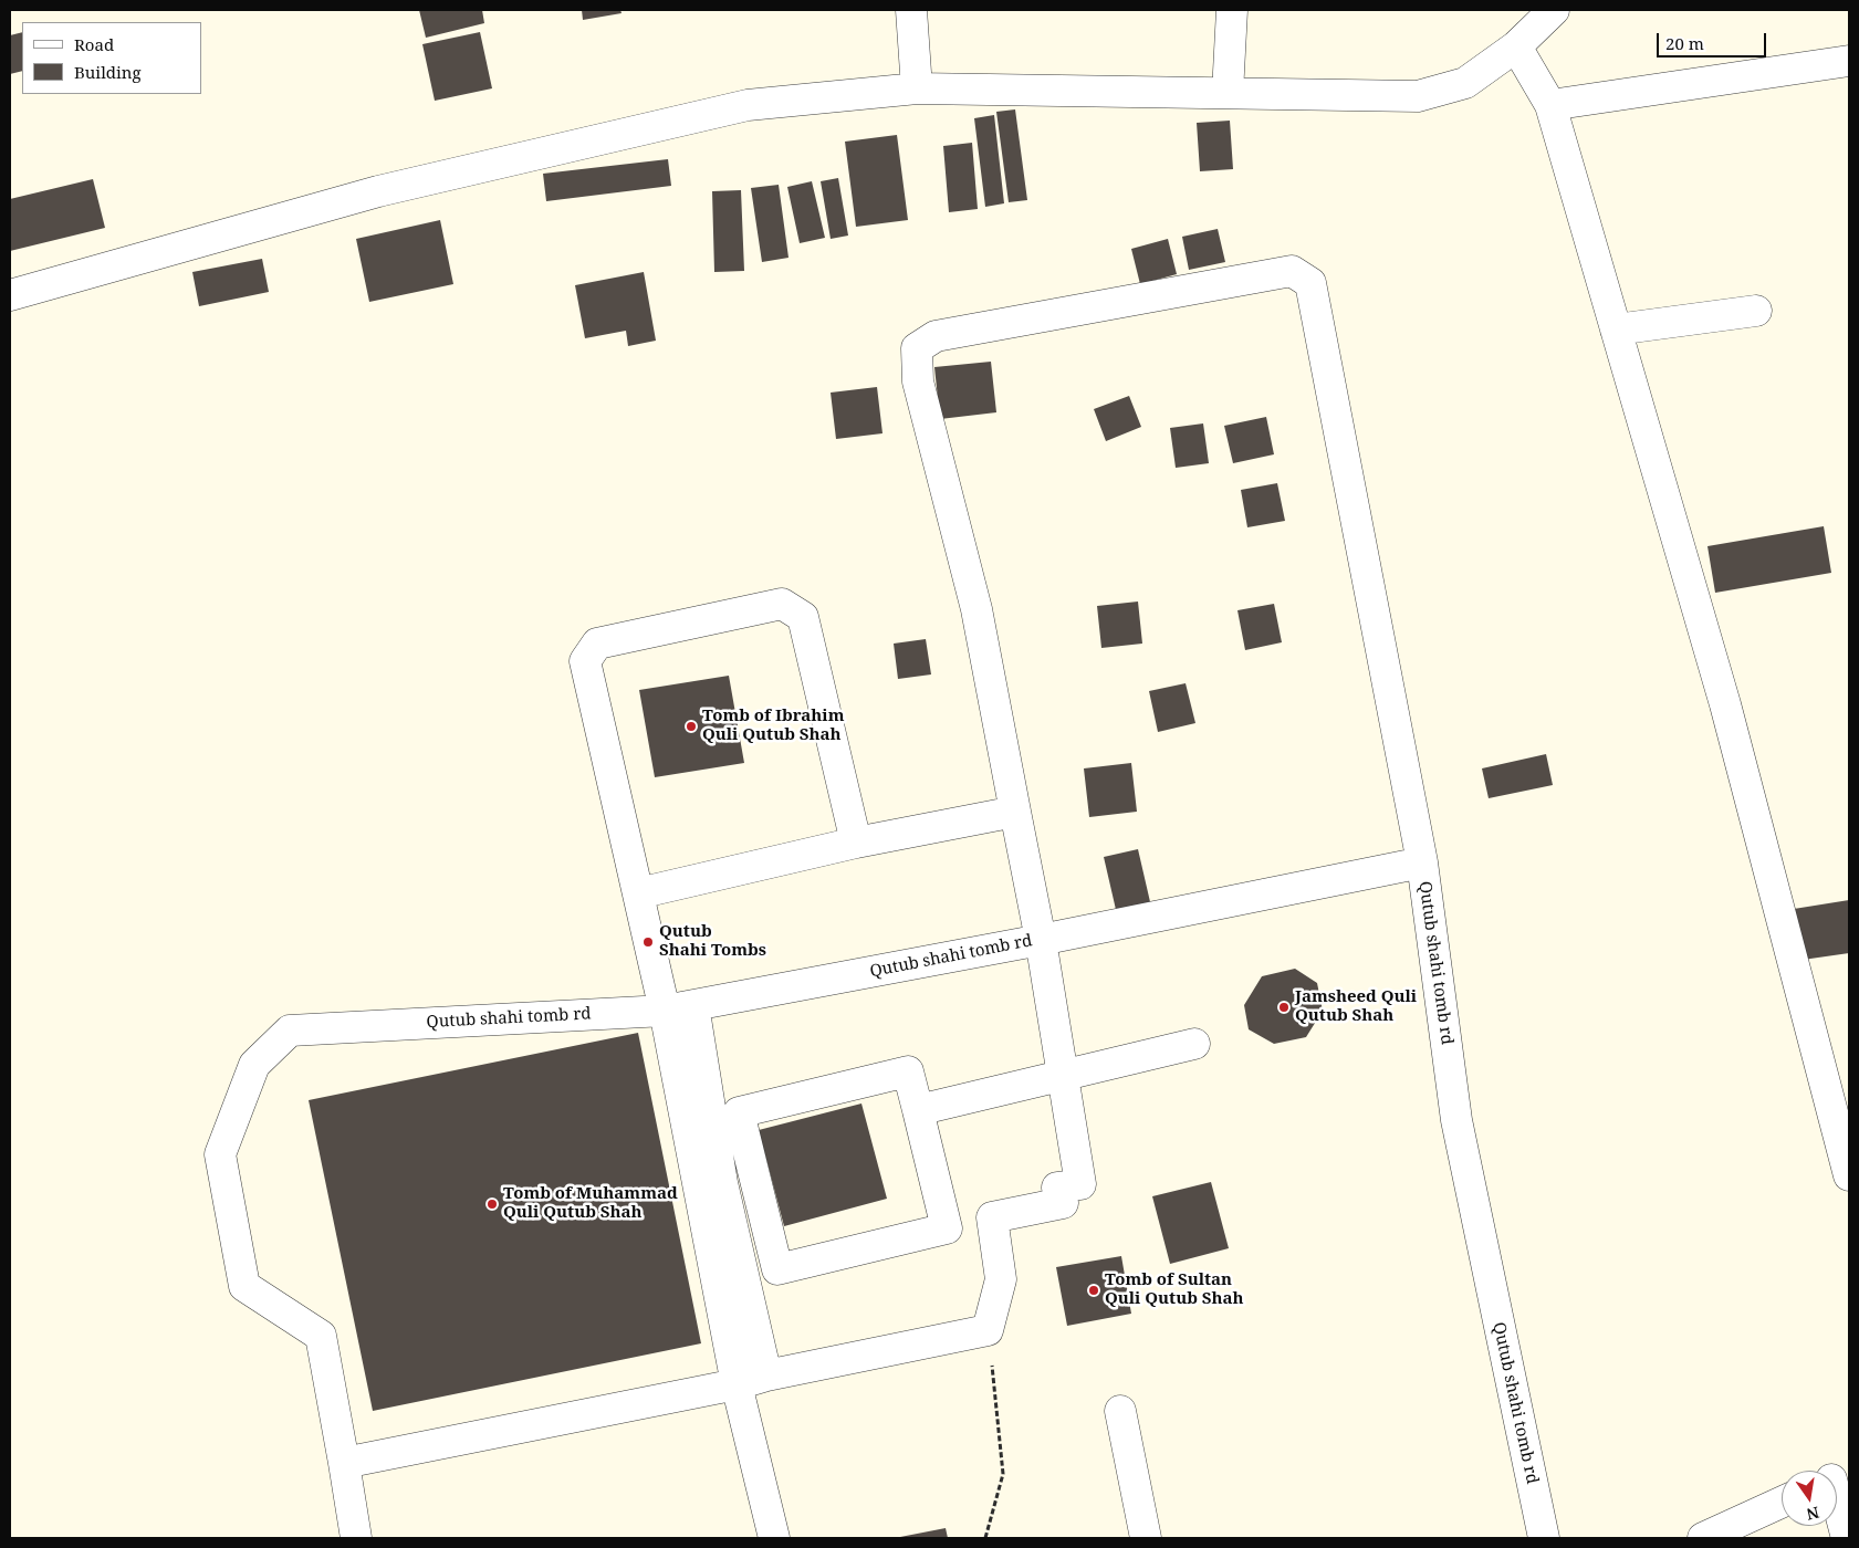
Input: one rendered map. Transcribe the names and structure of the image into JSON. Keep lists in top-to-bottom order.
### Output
{
  "streets": {
    "street": ["Qutub shahi tomb rd"]
  },
  "places": [
    "Tomb of Ibrahim Quli Qutub Shah",
    "Qutub Shahi Tombs",
    "Jamsheed Quli Qutub Shah",
    "Tomb of Muhammad Quli Qutub Shah",
    "Tomb of Sultan Quli Qutub Shah"
  ],
  "legend": ["Road", "Building"],
  "scale_bar": "20 m",
  "north": "bottom"
}
